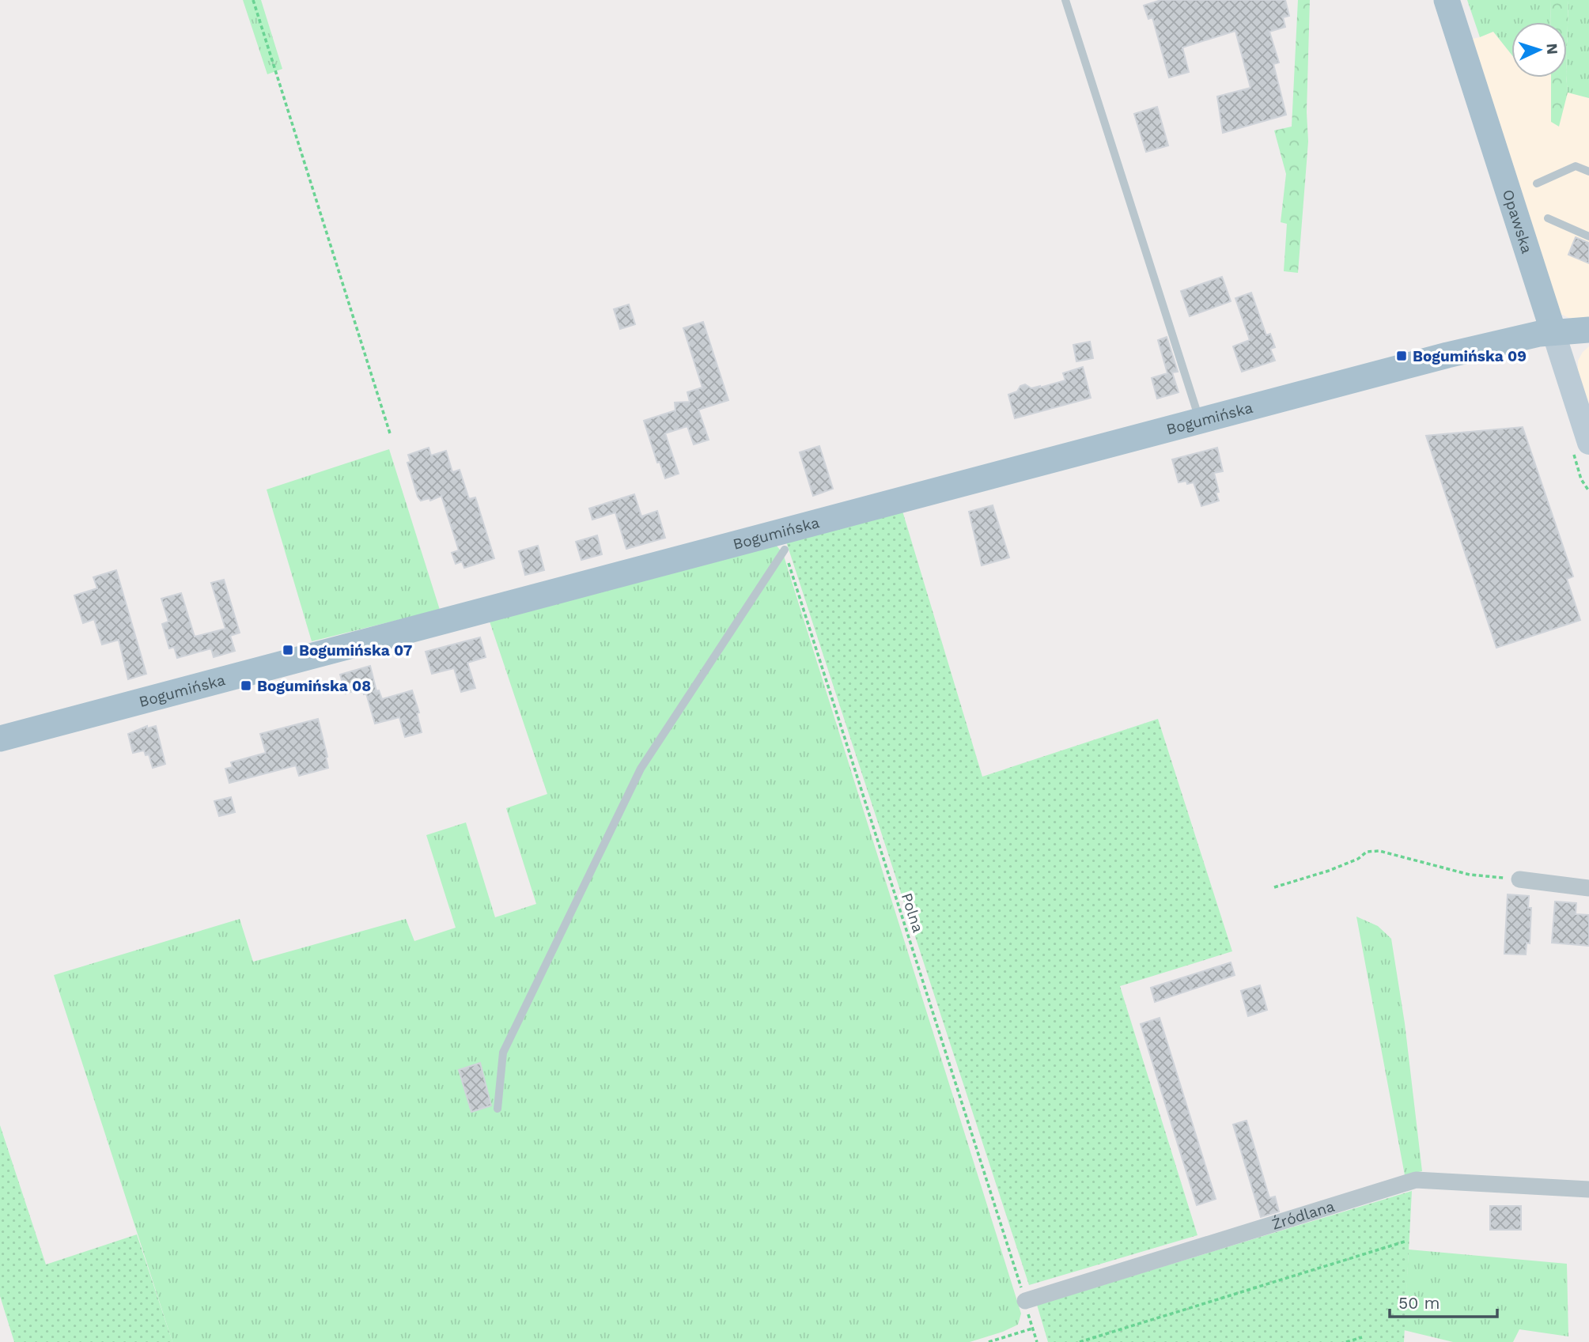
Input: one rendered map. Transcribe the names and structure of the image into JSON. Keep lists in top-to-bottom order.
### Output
{
  "streets": {
    "main road": ["Opawska", "Bogumińska"],
    "street": ["Źródlana"],
    "path": ["Polna"]
  },
  "crossings": [
    ["Opawska", "Bogumińska"],
    ["Polna", "Źródlana"]
  ],
  "places": {
    "transit": ["Bogumińska 09", "Bogumińska 07", "Bogumińska 08"]
  },
  "scale_bar": "50 m",
  "north": "right"
}
